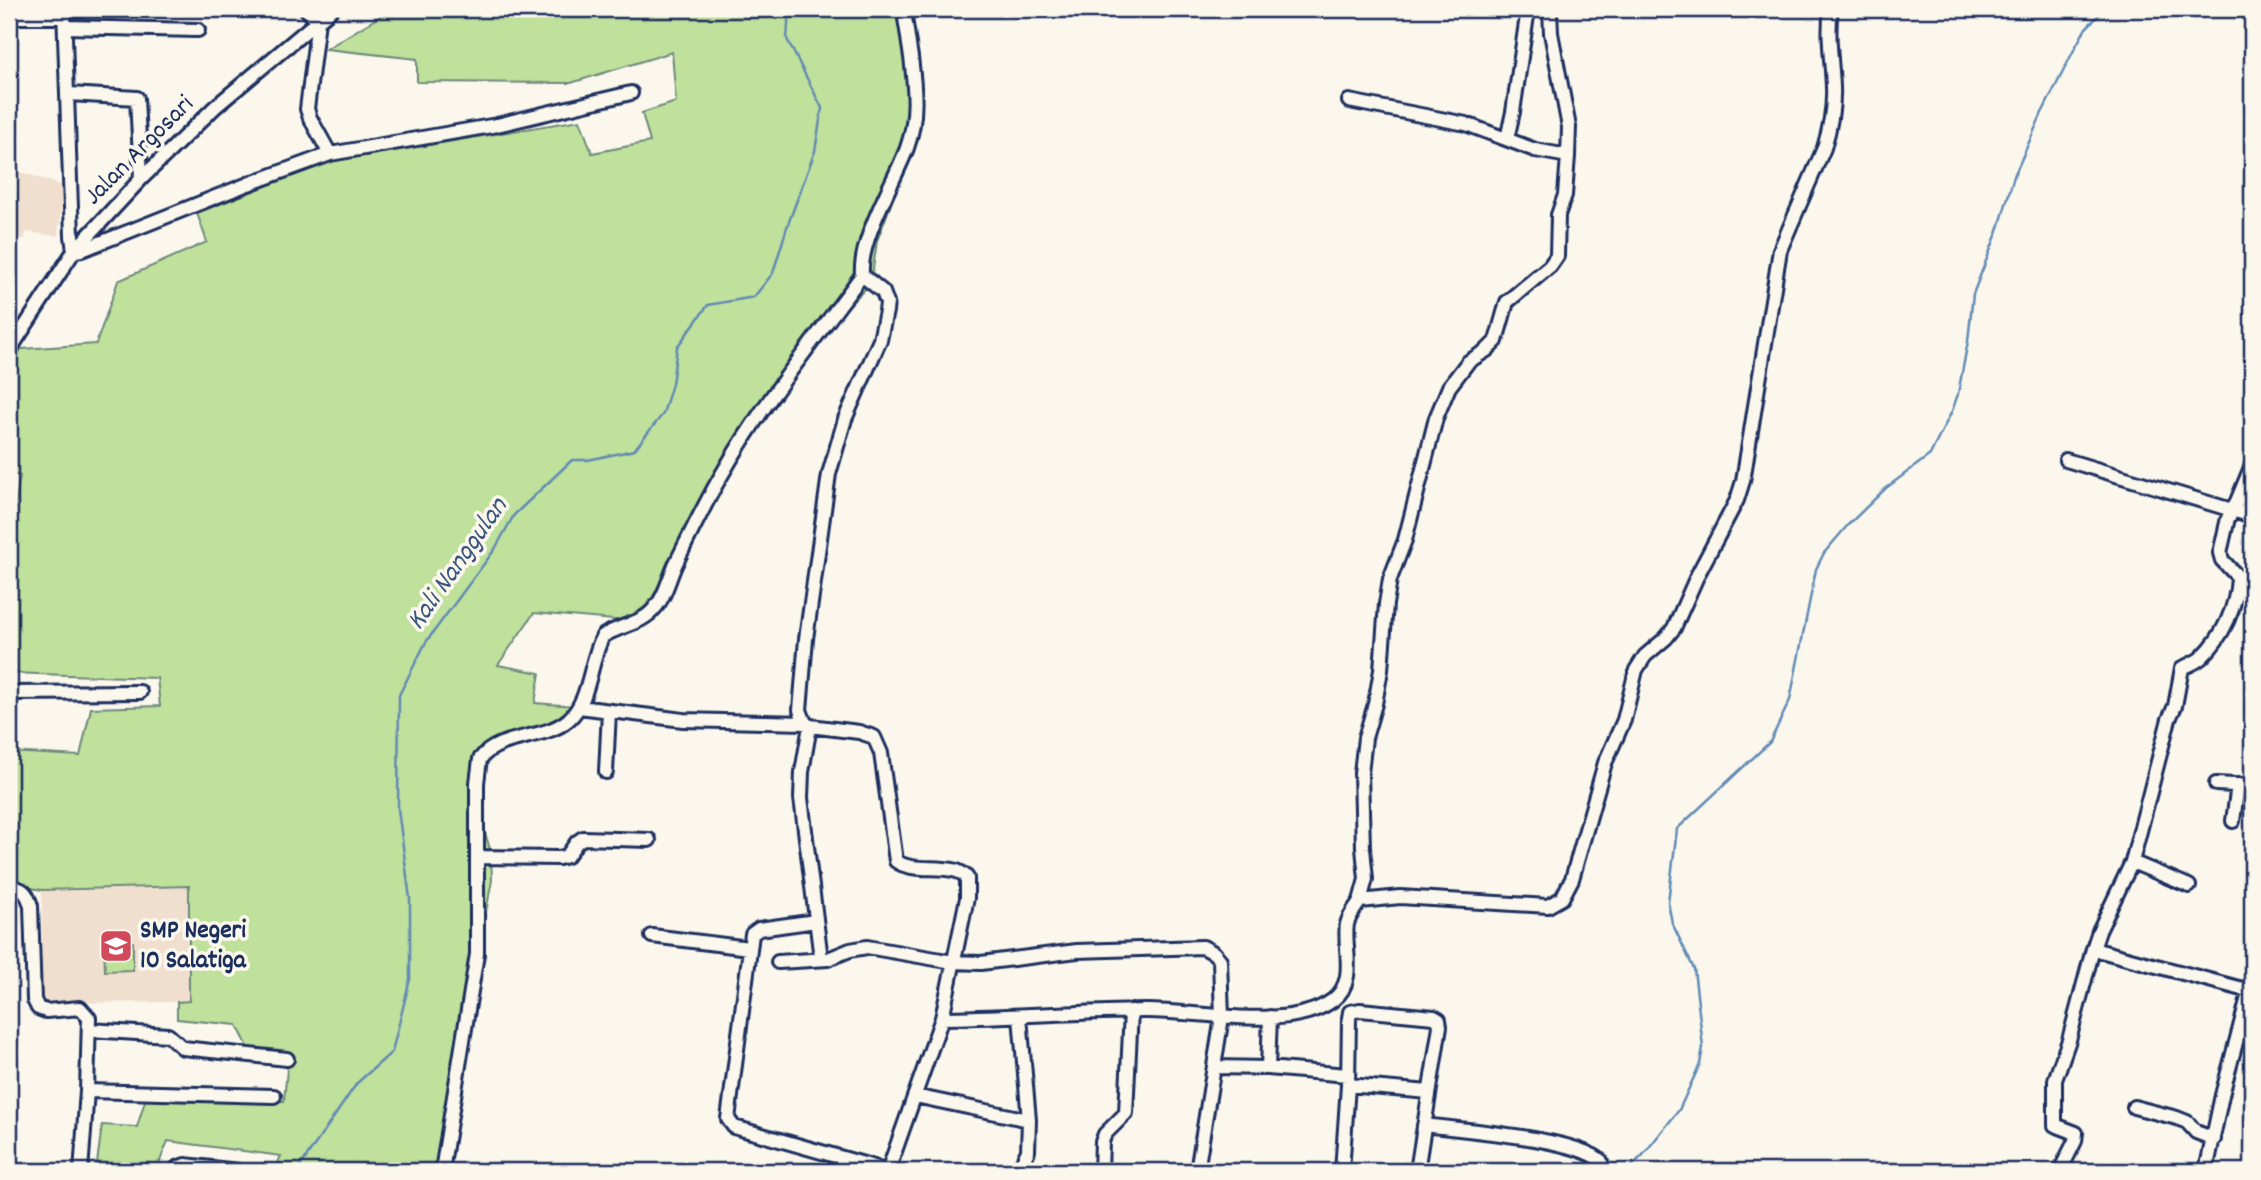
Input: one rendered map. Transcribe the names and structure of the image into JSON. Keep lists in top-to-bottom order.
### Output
{
  "streets": {
    "street": ["Jalan Argosari"]
  },
  "water": ["Kali Nanggulan"],
  "places": {
    "school or university": ["SMP Negeri 10 Salatiga"]
  }
}
